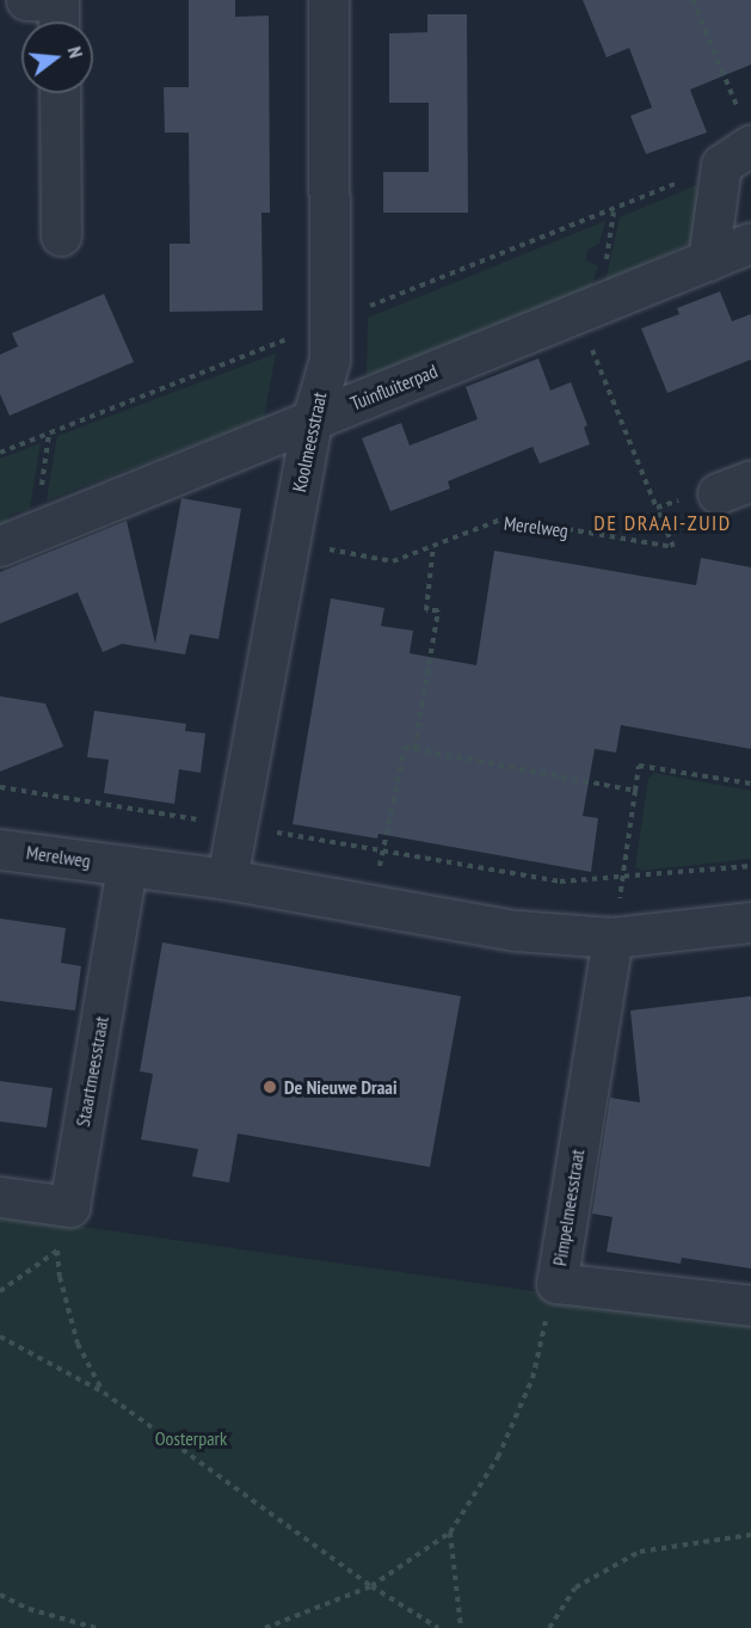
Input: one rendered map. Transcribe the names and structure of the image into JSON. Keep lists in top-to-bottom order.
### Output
{
  "streets": {
    "street": [
      "Tuinfluiterpad",
      "Koolmeesstraat",
      "Merelweg",
      "Staartmeesstraat",
      "Pimpelmeesstraat"
    ]
  },
  "crossings": [
    ["Tuinfluiterpad", "Koolmeesstraat"],
    ["Koolmeesstraat", "Merelweg"],
    ["Merelweg", "Staartmeesstraat"],
    ["Merelweg", "Pimpelmeesstraat"]
  ],
  "districts": ["DE DRAAI-ZUID"],
  "parks": ["Oosterpark"],
  "places": ["De Nieuwe Draai"],
  "north": "right"
}
